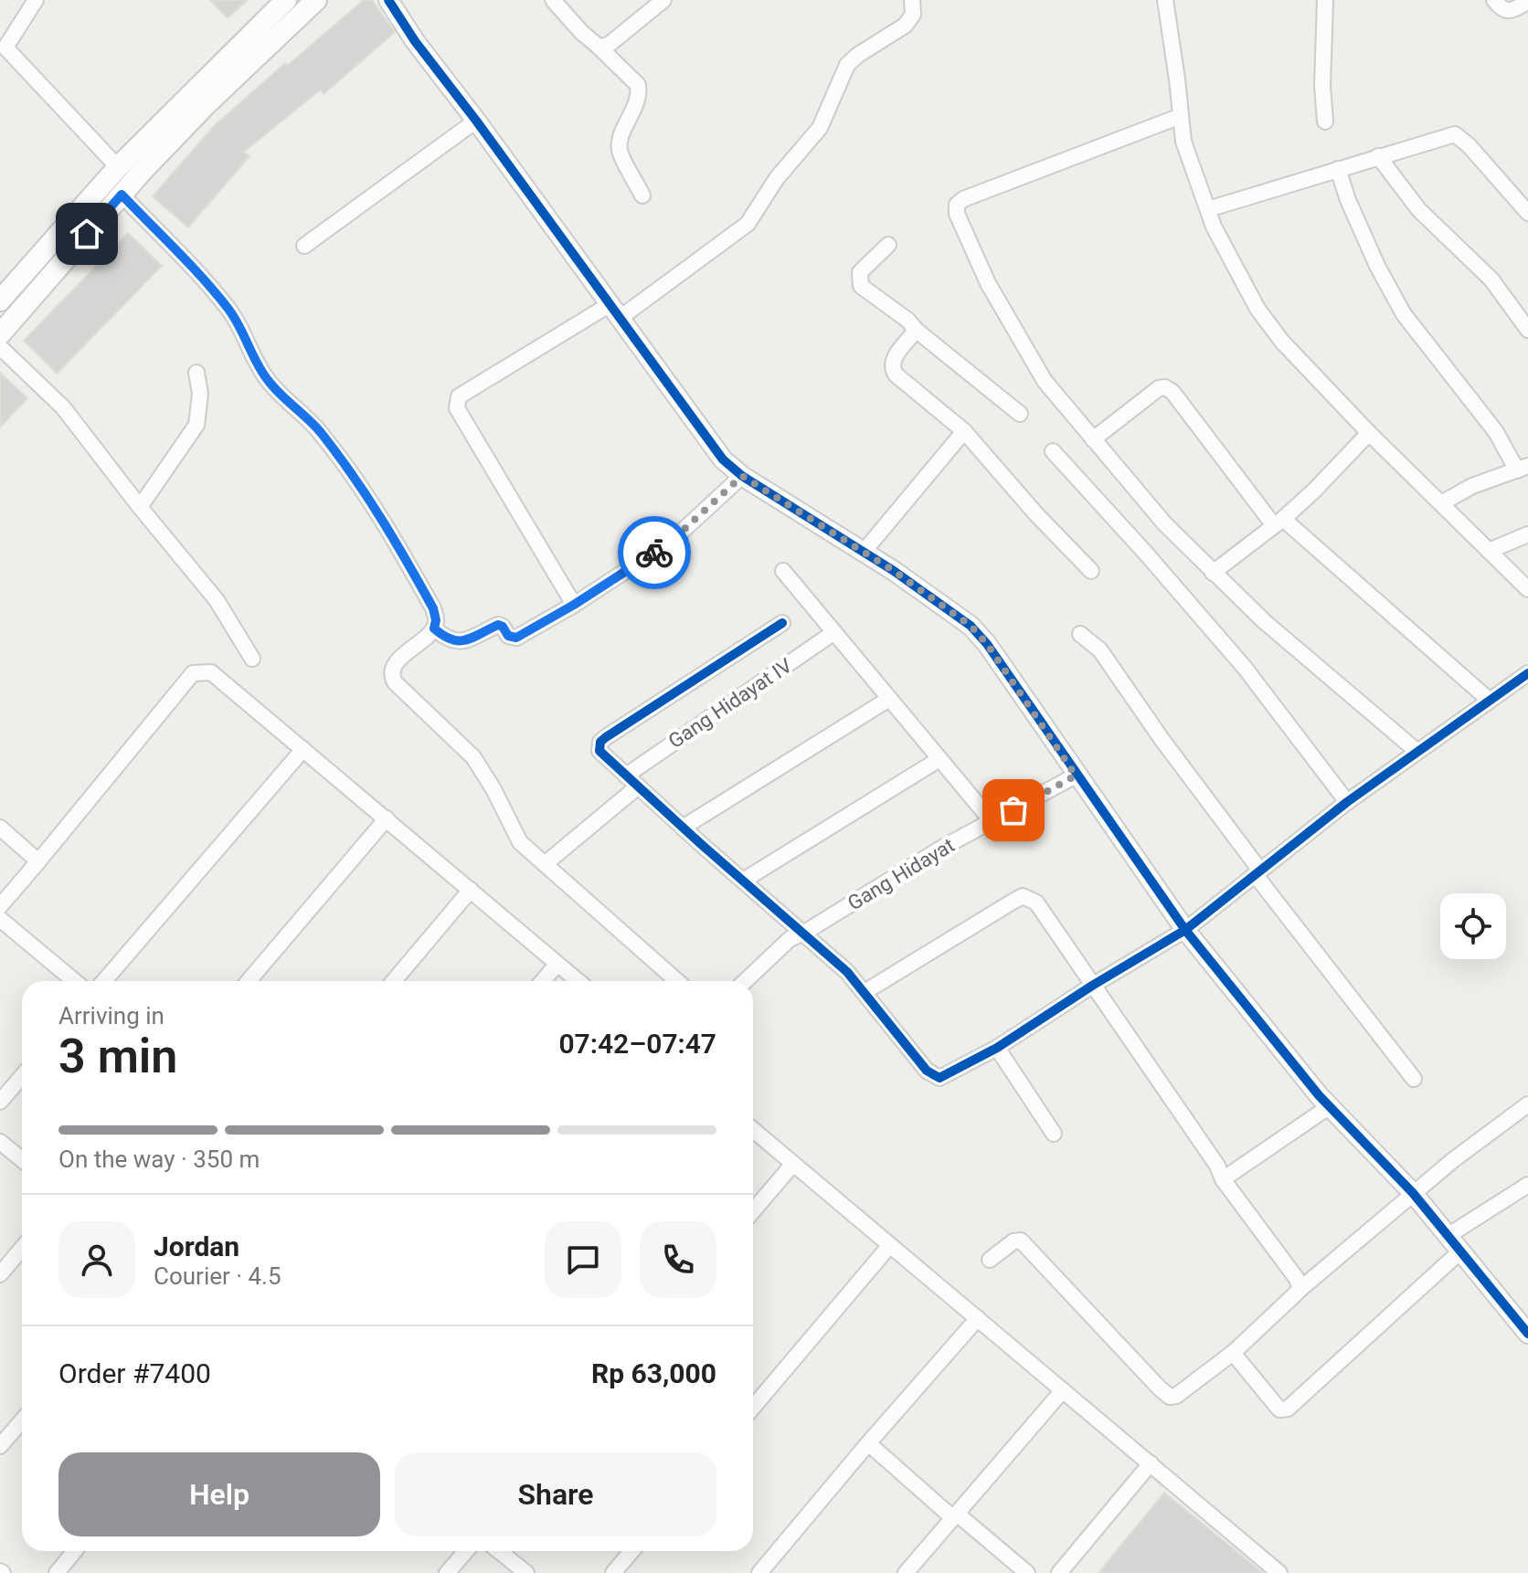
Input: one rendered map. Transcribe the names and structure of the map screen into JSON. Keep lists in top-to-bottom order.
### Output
{
  "streets": {
    "street": ["Gang Hidayat IV", "Gang Hidayat"]
  },
  "page": {
    "heading": ["3 min", "Arriving in", "07:42–07:47"],
    "panel": [
      "Jordan",
      "Courier · 4.5",
      "Order #7400",
      "Rp 63,000"
    ],
    "bar": "On the way · 350 m",
    "buttons": ["Help", "Share"]
  }
}
